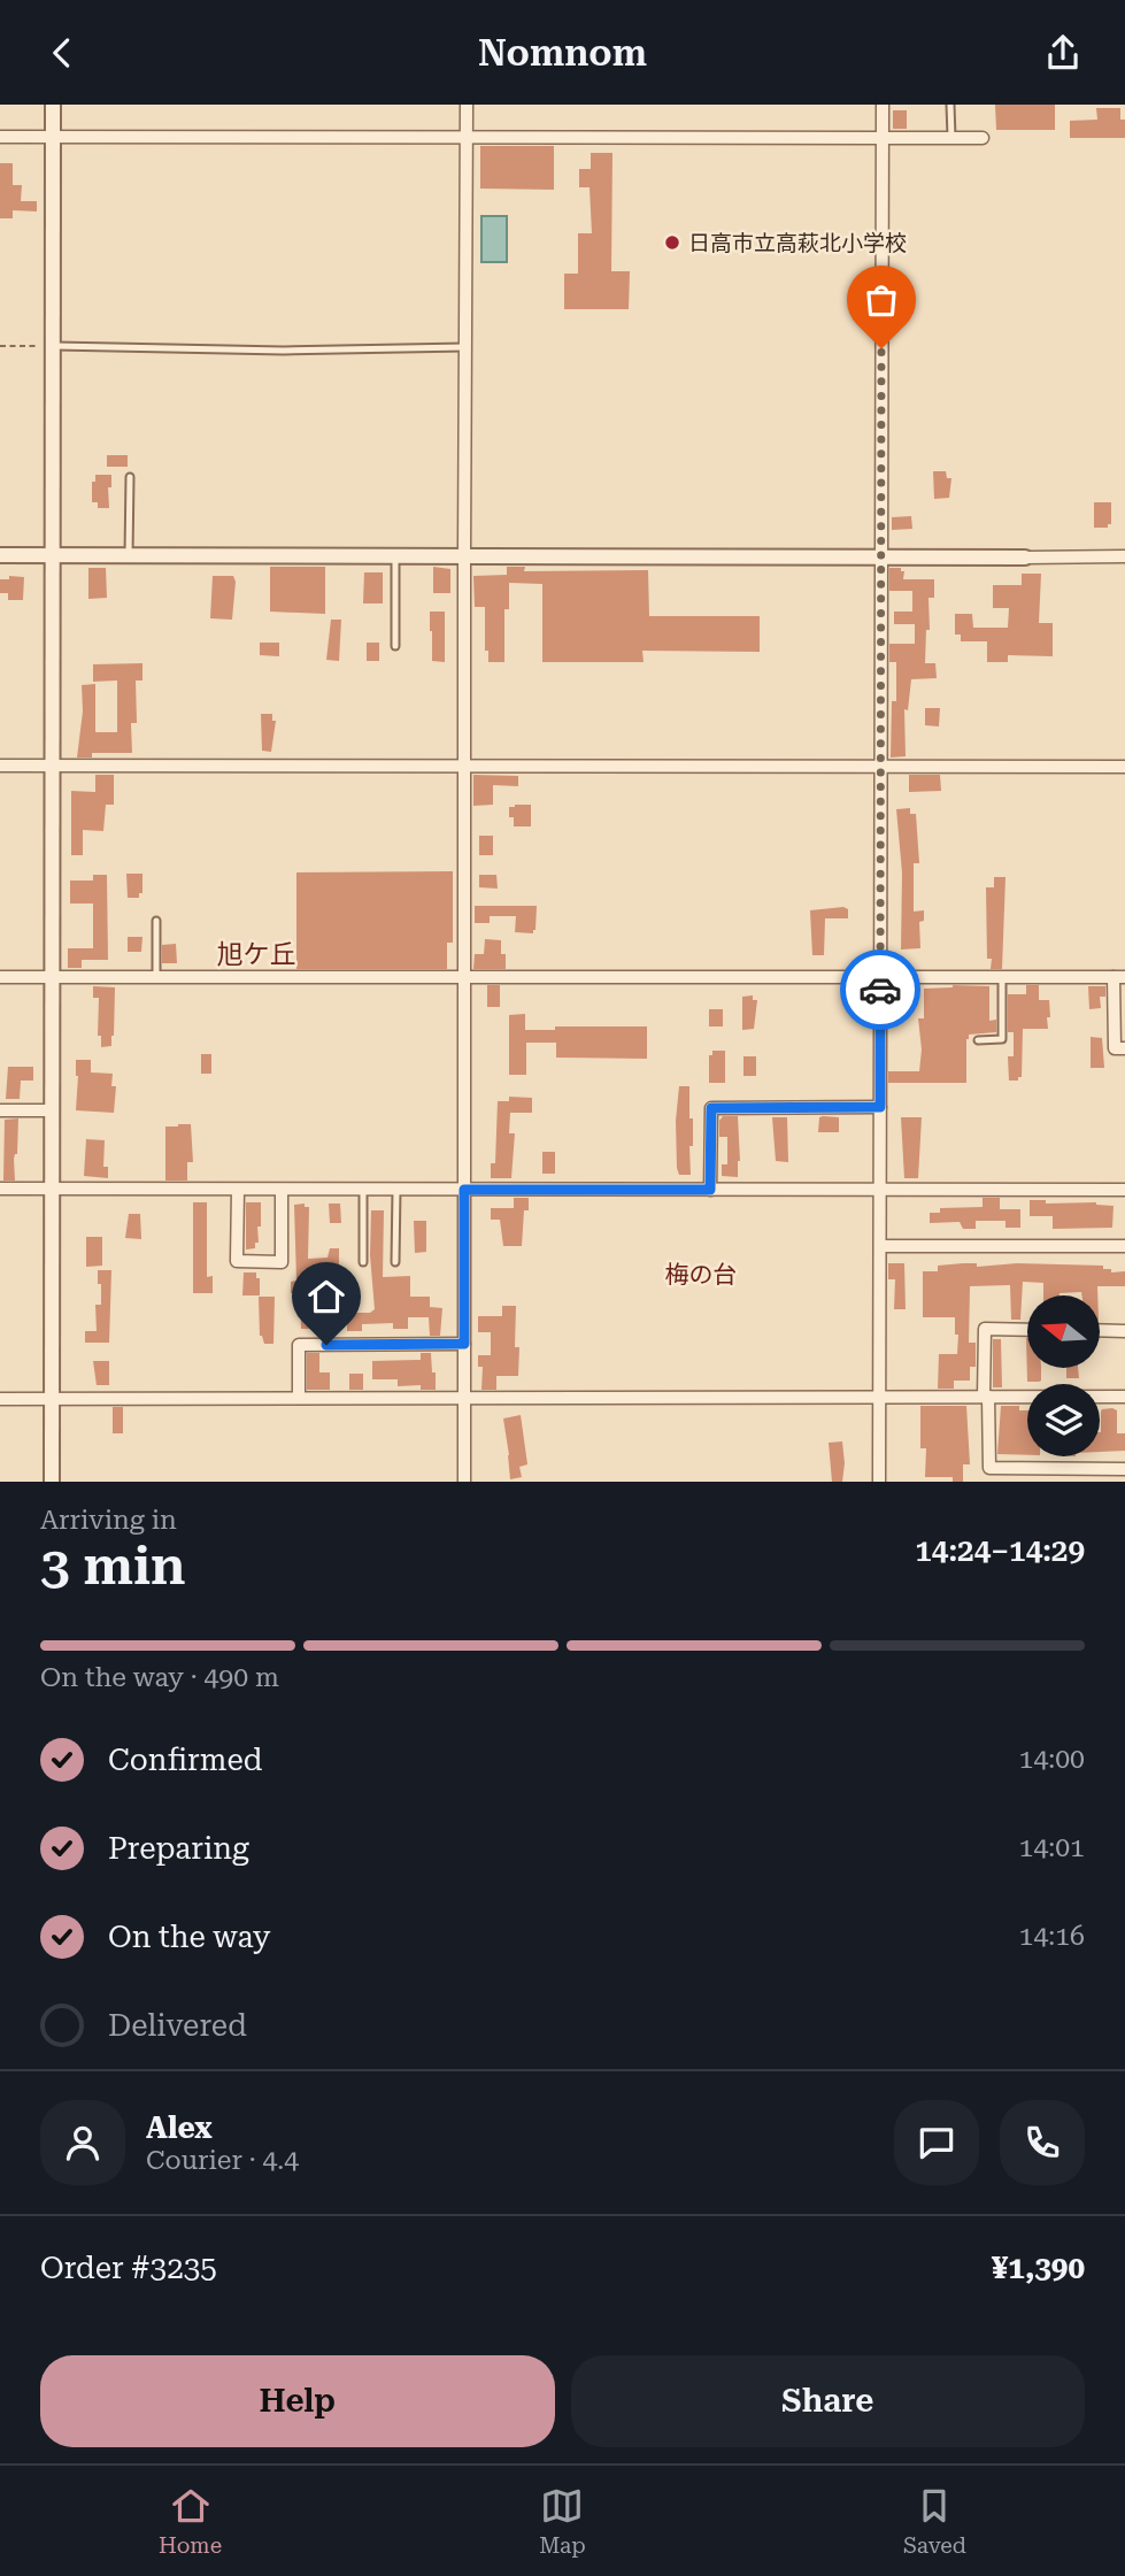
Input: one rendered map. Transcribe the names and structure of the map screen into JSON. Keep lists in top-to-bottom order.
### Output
{
  "districts": ["旭ケ丘", "梅の台"],
  "places": ["日高市立高萩北小学校"],
  "north": "left",
  "page": {
    "header": "Nomnom",
    "heading": ["3 min", "Arriving in", "14:24–14:29"],
    "panel": [
      "Alex",
      "Courier · 4.4",
      "Order #3235",
      "¥1,390"
    ],
    "bar": "On the way · 490 m",
    "list": [
      ["Confirmed", "14:00"],
      ["Preparing", "14:01"],
      ["On the way", "14:16"],
      "Delivered"
    ],
    "buttons": ["Help", "Share"],
    "tabs": ["Home", "Map", "Saved"]
  }
}
